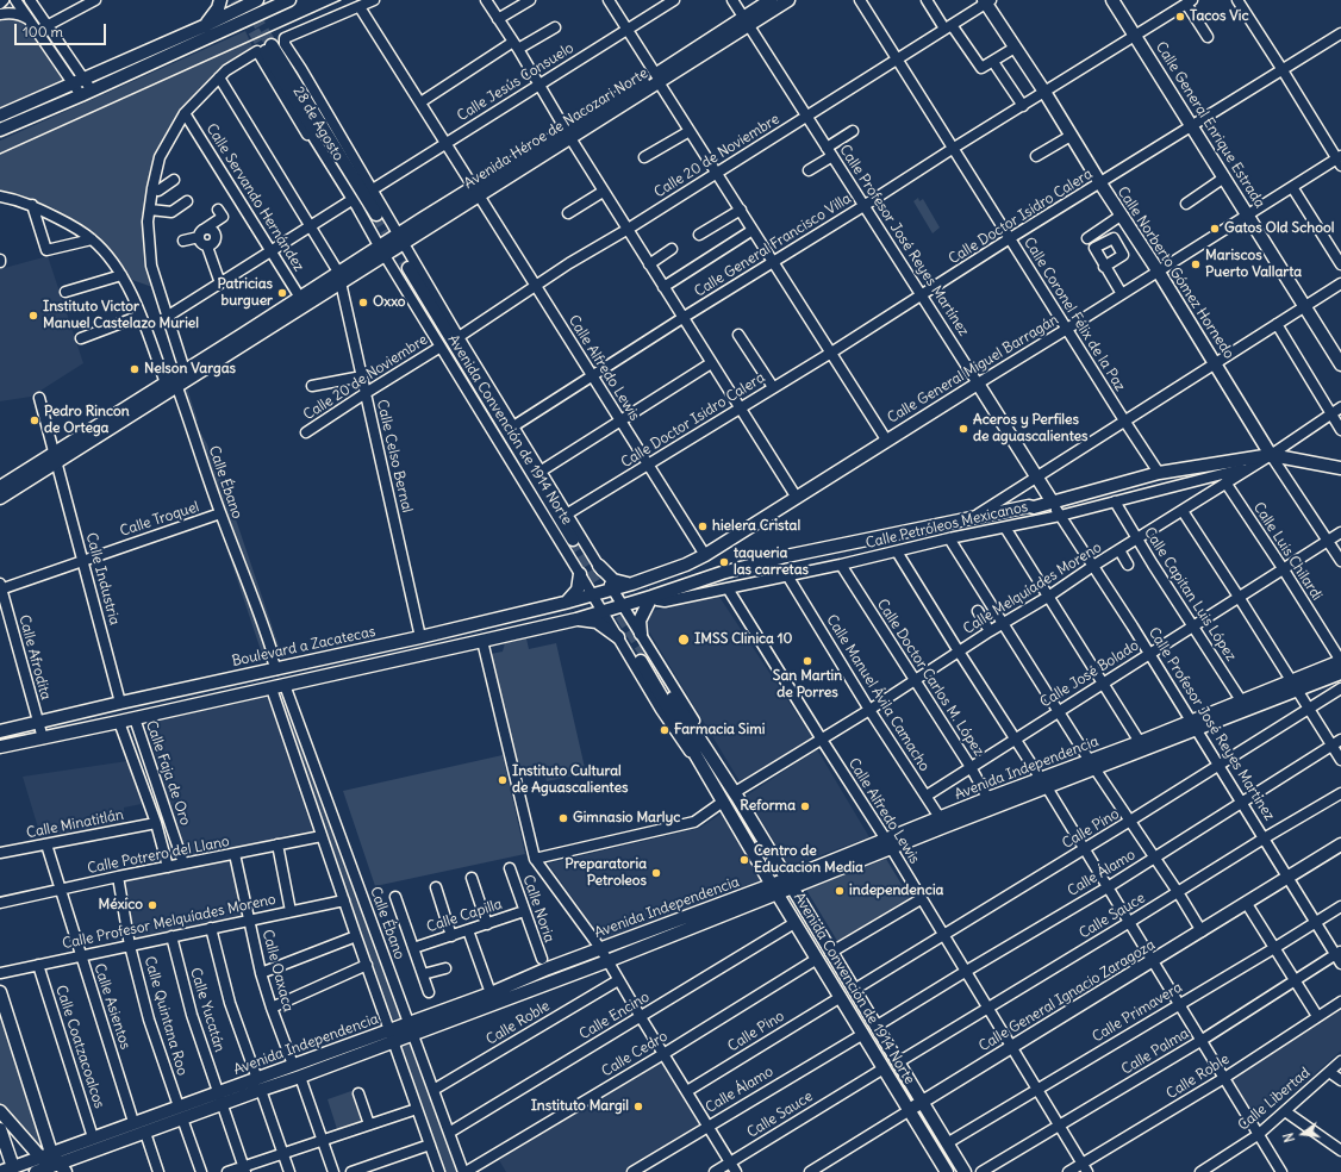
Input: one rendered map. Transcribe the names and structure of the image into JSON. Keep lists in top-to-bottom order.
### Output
{
  "streets": {
    "main road": [
      "Calle General Enrique Estrada",
      "Avenida Héroe de Nacozari Norte",
      "Calle Profesor José Reyes Martínez",
      "Calle Norberto Gómez Hornedo",
      "Calle General Miguel Barragán",
      "Avenida Convención de 1914 Norte",
      "Calle Petróleos Mexicanos",
      "Boulevard a Zacatecas",
      "Avenida Independencia",
      "Calle General Ignacio Zaragoza"
    ],
    "street": [
      "Calle Jesús Consuelo",
      "28 de Agosto",
      "Calle 20 de Noviembre",
      "Calle Servando Hernández",
      "Calle Doctor Isidro Calera",
      "Calle General Francisco Villa",
      "Calle Coronel Félix de la Paz",
      "Calle Alfredo Lewis",
      "Calle Celso Bernal",
      "Calle Ébano",
      "Calle Troquel",
      "Calle Luis Chilardi",
      "Calle Industria",
      "Calle Melquíades Moreno",
      "Calle Capitan Luis López",
      "Calle Afrodita",
      "Calle José Bolado",
      "Calle Doctor Carlos M. López",
      "Calle Manuel Ávila Camacho",
      "Calle Faja de Oro",
      "Calle Minatitlán",
      "Calle Pino",
      "Calle Potrero del Llano",
      "Calle Álamo",
      "Calle Noria",
      "Calle Capilla",
      "Calle Sauce",
      "Calle Profesor Melquíades Moreno",
      "Calle Oaxaca",
      "Calle Asientos",
      "Calle Yucatán",
      "Calle Primavera",
      "Calle Quintana Roo",
      "Calle Encino",
      "Calle Roble",
      "Calle Coatzacoalcos",
      "Calle Palma",
      "Calle Cedro",
      "Calle Libertad"
    ]
  },
  "crossings": [
    ["Calle Jesús Consuelo", "Calle Alfredo Lewis"],
    ["Calle Jesús Consuelo", "Avenida Convención de 1914 Norte"],
    ["28 de Agosto", "Avenida Convención de 1914 Norte"],
    ["Calle General Enrique Estrada", "Calle Doctor Isidro Calera"],
    ["Calle General Enrique Estrada", "Calle General Francisco Villa"],
    ["Calle General Enrique Estrada", "Calle General Miguel Barragán"],
    ["Avenida Héroe de Nacozari Norte", "Calle Profesor José Reyes Martínez"],
    ["Avenida Héroe de Nacozari Norte", "Calle Alfredo Lewis"],
    ["Avenida Héroe de Nacozari Norte", "Avenida Convención de 1914 Norte"],
    ["Avenida Héroe de Nacozari Norte", "Calle Celso Bernal"],
    ["Calle 20 de Noviembre", "Calle Profesor José Reyes Martínez"],
    ["Calle 20 de Noviembre", "Calle Norberto Gómez Hornedo"],
    ["Calle 20 de Noviembre", "Calle Coronel Félix de la Paz"],
    ["Calle 20 de Noviembre", "Calle Alfredo Lewis"],
    ["Calle 20 de Noviembre", "Avenida Convención de 1914 Norte"],
    ["Calle 20 de Noviembre", "Calle Celso Bernal"],
    ["Calle Doctor Isidro Calera", "Calle Profesor José Reyes Martínez"],
    ["Calle Doctor Isidro Calera", "Calle Norberto Gómez Hornedo"],
    ["Calle Doctor Isidro Calera", "Calle Coronel Félix de la Paz"],
    ["Calle Doctor Isidro Calera", "Calle Alfredo Lewis"],
    ["Calle Doctor Isidro Calera", "Avenida Convención de 1914 Norte"],
    ["Calle Profesor José Reyes Martínez", "Calle General Francisco Villa"],
    ["Calle Profesor José Reyes Martínez", "Calle General Miguel Barragán"],
    ["Calle Profesor José Reyes Martínez", "Calle Petróleos Mexicanos"],
    ["Calle Profesor José Reyes Martínez", "Calle Melquíades Moreno"],
    ["Calle Profesor José Reyes Martínez", "Calle José Bolado"],
    ["Calle Profesor José Reyes Martínez", "Avenida Independencia"],
    ["Calle Profesor José Reyes Martínez", "Calle Pino"],
    ["Calle Profesor José Reyes Martínez", "Calle Álamo"],
    ["Calle Profesor José Reyes Martínez", "Calle Sauce"],
    ["Calle Profesor José Reyes Martínez", "Calle General Ignacio Zaragoza"],
    ["Calle Profesor José Reyes Martínez", "Calle Primavera"],
    ["Calle Profesor José Reyes Martínez", "Calle Palma"],
    ["Calle General Francisco Villa", "Calle Norberto Gómez Hornedo"],
    ["Calle General Francisco Villa", "Calle Coronel Félix de la Paz"],
    ["Calle General Francisco Villa", "Calle Alfredo Lewis"],
    ["Calle General Francisco Villa", "Avenida Convención de 1914 Norte"],
    ["Calle Norberto Gómez Hornedo", "Calle General Miguel Barragán"],
    ["Calle Norberto Gómez Hornedo", "Calle Petróleos Mexicanos"],
    ["Calle Norberto Gómez Hornedo", "Calle Melquíades Moreno"],
    ["Calle Norberto Gómez Hornedo", "Calle José Bolado"],
    ["Calle Coronel Félix de la Paz", "Calle General Miguel Barragán"],
    ["Calle Coronel Félix de la Paz", "Calle Petróleos Mexicanos"],
    ["Calle Alfredo Lewis", "Calle General Miguel Barragán"],
    ["Calle Alfredo Lewis", "Calle Petróleos Mexicanos"],
    ["Calle Alfredo Lewis", "Calle Melquíades Moreno"],
    ["Calle Alfredo Lewis", "Avenida Independencia"],
    ["Calle Alfredo Lewis", "Calle Pino"],
    ["Calle Alfredo Lewis", "Calle Álamo"],
    ["Calle Alfredo Lewis", "Calle Sauce"],
    ["Calle Alfredo Lewis", "Calle General Ignacio Zaragoza"],
    ["Calle Alfredo Lewis", "Calle Primavera"],
    ["Calle Alfredo Lewis", "Calle Roble"],
    ["Calle Alfredo Lewis", "Calle Palma"],
    ["Calle General Miguel Barragán", "Avenida Convención de 1914 Norte"],
    ["Calle General Miguel Barragán", "Boulevard a Zacatecas"],
    ["Avenida Convención de 1914 Norte", "Calle Petróleos Mexicanos"],
    ["Avenida Convención de 1914 Norte", "Calle Melquíades Moreno"],
    ["Avenida Convención de 1914 Norte", "Boulevard a Zacatecas"],
    ["Avenida Convención de 1914 Norte", "Avenida Independencia"],
    ["Avenida Convención de 1914 Norte", "Calle Pino"],
    ["Avenida Convención de 1914 Norte", "Calle Álamo"],
    ["Avenida Convención de 1914 Norte", "Calle Sauce"],
    ["Avenida Convención de 1914 Norte", "Calle General Ignacio Zaragoza"],
    ["Avenida Convención de 1914 Norte", "Calle Primavera"],
    ["Avenida Convención de 1914 Norte", "Calle Encino"],
    ["Avenida Convención de 1914 Norte", "Calle Cedro"],
    ["Calle Celso Bernal", "Boulevard a Zacatecas"],
    ["Calle Ébano", "Calle Troquel"],
    ["Calle Ébano", "Boulevard a Zacatecas"],
    ["Calle Ébano", "Avenida Independencia"],
    ["Calle Ébano", "Calle Encino"],
    ["Calle Ébano", "Calle Roble"],
    ["Calle Ébano", "Calle Cedro"],
    ["Calle Troquel", "Calle Industria"],
    ["Calle Troquel", "Calle Afrodita"],
    ["Calle Petróleos Mexicanos", "Calle Melquíades Moreno"],
    ["Calle Petróleos Mexicanos", "Calle Capitan Luis López"],
    ["Calle Petróleos Mexicanos", "Calle Doctor Carlos M. López"],
    ["Calle Petróleos Mexicanos", "Calle Manuel Ávila Camacho"],
    ["Calle Luis Chilardi", "Calle Melquíades Moreno"],
    ["Calle Luis Chilardi", "Calle José Bolado"],
    ["Calle Luis Chilardi", "Avenida Independencia"],
    ["Calle Industria", "Boulevard a Zacatecas"],
    ["Calle Melquíades Moreno", "Calle Capitan Luis López"],
    ["Calle Melquíades Moreno", "Calle Doctor Carlos M. López"],
    ["Calle Melquíades Moreno", "Calle Manuel Ávila Camacho"],
    ["Calle Capitan Luis López", "Calle José Bolado"],
    ["Calle Capitan Luis López", "Avenida Independencia"],
    ["Boulevard a Zacatecas", "Calle Afrodita"],
    ["Calle José Bolado", "Calle Doctor Carlos M. López"],
    ["Calle José Bolado", "Calle Manuel Ávila Camacho"],
    ["Calle Doctor Carlos M. López", "Avenida Independencia"],
    ["Calle Manuel Ávila Camacho", "Avenida Independencia"],
    ["Avenida Independencia", "Calle Oaxaca"],
    ["Avenida Independencia", "Calle Asientos"],
    ["Avenida Independencia", "Calle Yucatán"],
    ["Avenida Independencia", "Calle Quintana Roo"],
    ["Avenida Independencia", "Calle Coatzacoalcos"],
    ["Calle Faja de Oro", "Calle Minatitlán"],
    ["Calle Faja de Oro", "Calle Potrero del Llano"],
    ["Calle Minatitlán", "Calle Asientos"],
    ["Calle Potrero del Llano", "Calle Oaxaca"],
    ["Calle Potrero del Llano", "Calle Asientos"],
    ["Calle Potrero del Llano", "Calle Quintana Roo"],
    ["Calle Noria", "Calle Capilla"],
    ["Calle Profesor Melquíades Moreno", "Calle Oaxaca"],
    ["Calle Profesor Melquíades Moreno", "Calle Asientos"],
    ["Calle Profesor Melquíades Moreno", "Calle Yucatán"],
    ["Calle Profesor Melquíades Moreno", "Calle Quintana Roo"],
    ["Calle Profesor Melquíades Moreno", "Calle Coatzacoalcos"]
  ],
  "places": [
    "Tacos Vic",
    "Gatos Old School",
    "Mariscos Puerto Vallarta",
    "Patricias burguer",
    "Oxxo",
    "Instituto Victor Manuel Castelazo Muriel",
    "Nelson Vargas",
    "Pedro Rincon de Ortega",
    "Aceros y Perfiles de aguascalientes",
    "hielera Cristal",
    "taqueria las carretas",
    "IMSS Clinica 10",
    "San Martin de Porres",
    "Farmacia Simi",
    "Instituto Cultural de Aguascalientes",
    "Reforma",
    "Gimnasio Marlyc",
    "Centro de Educacion Media",
    "Preparatoria Petroleos",
    "independencia",
    "México",
    "Instituto Margil"
  ],
  "scale_bar": "100 m",
  "north": "left"
}
